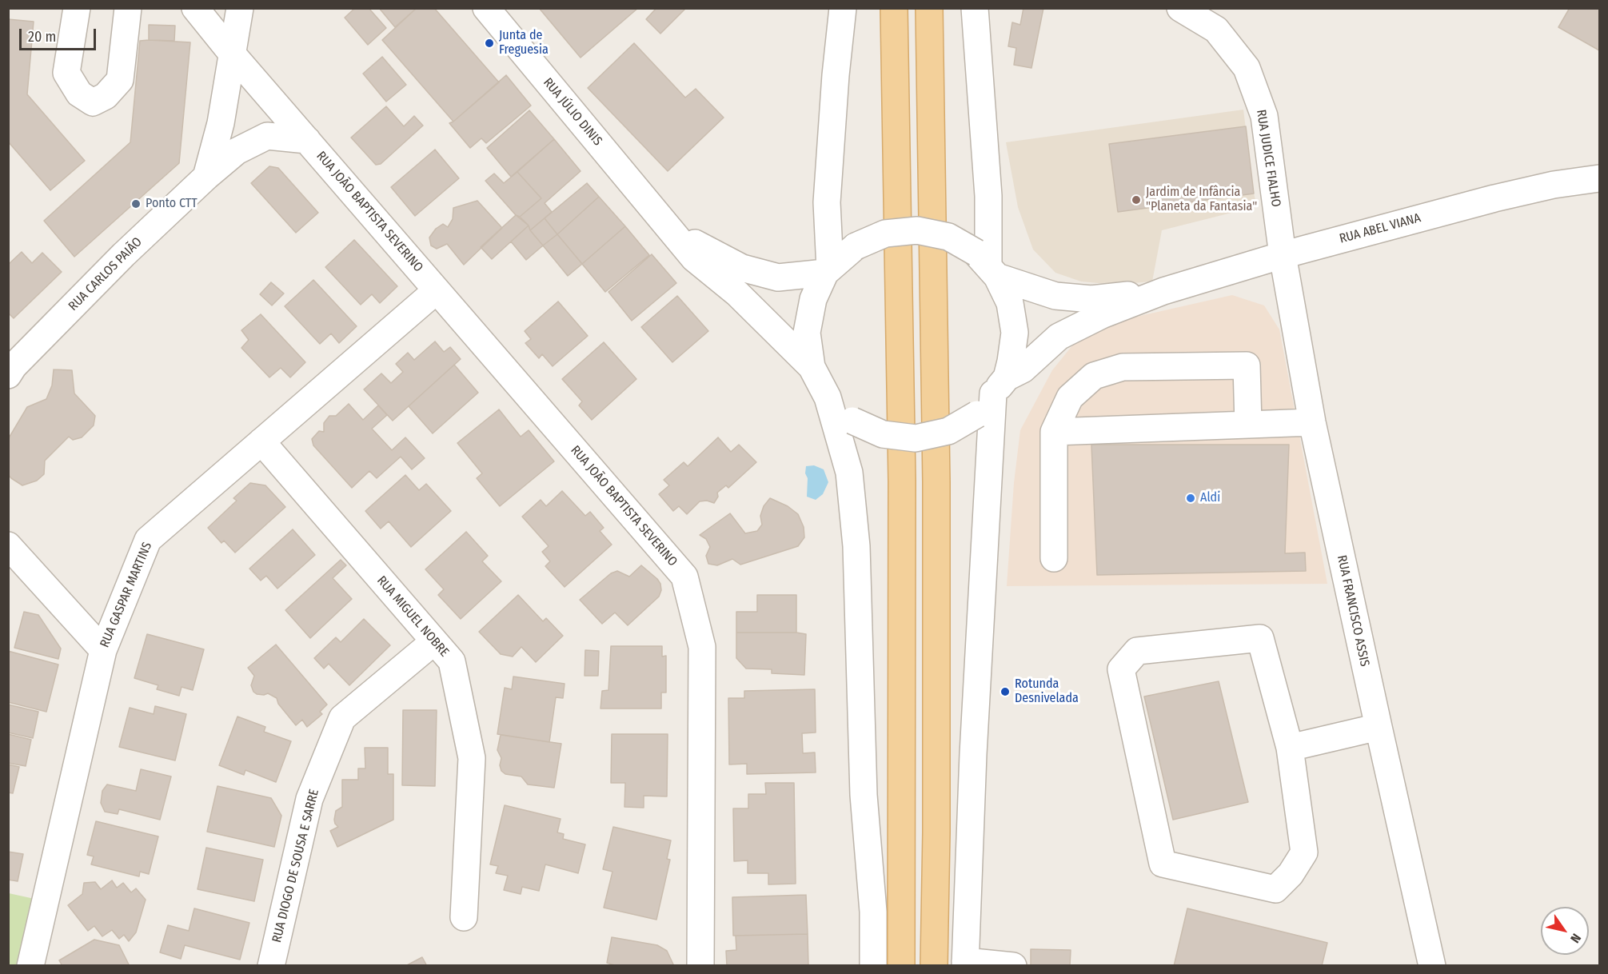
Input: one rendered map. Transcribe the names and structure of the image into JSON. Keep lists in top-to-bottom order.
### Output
{
  "streets": {
    "street": [
      "RUA JÚLIO DINIS",
      "RUA JUDICE FIALHO",
      "RUA JOÃO BAPTISTA SEVERINO",
      "RUA ABEL VIANA",
      "RUA CARLOS PAIÃO",
      "RUA GASPAR MARTINS",
      "RUA FRANCISCO ASSIS",
      "RUA MIGUEL NOBRE",
      "RUA DIOGO DE SOUSA E SARRE"
    ]
  },
  "crossings": [
    ["RUA JÚLIO DINIS", "RUA ABEL VIANA"],
    ["RUA JUDICE FIALHO", "RUA ABEL VIANA"],
    ["RUA JUDICE FIALHO", "RUA FRANCISCO ASSIS"],
    ["RUA JOÃO BAPTISTA SEVERINO", "RUA CARLOS PAIÃO"],
    ["RUA JOÃO BAPTISTA SEVERINO", "RUA GASPAR MARTINS"],
    ["RUA ABEL VIANA", "RUA FRANCISCO ASSIS"],
    ["RUA GASPAR MARTINS", "RUA MIGUEL NOBRE"],
    ["RUA MIGUEL NOBRE", "RUA DIOGO DE SOUSA E SARRE"]
  ],
  "places": [
    "Junta de Freguesia",
    "Jardim de Infância \"Planeta da Fantasia\"",
    "Ponto CTT",
    "Aldi",
    "Rotunda Desnivelada"
  ],
  "scale_bar": "20 m",
  "north": "bottom right"
}
